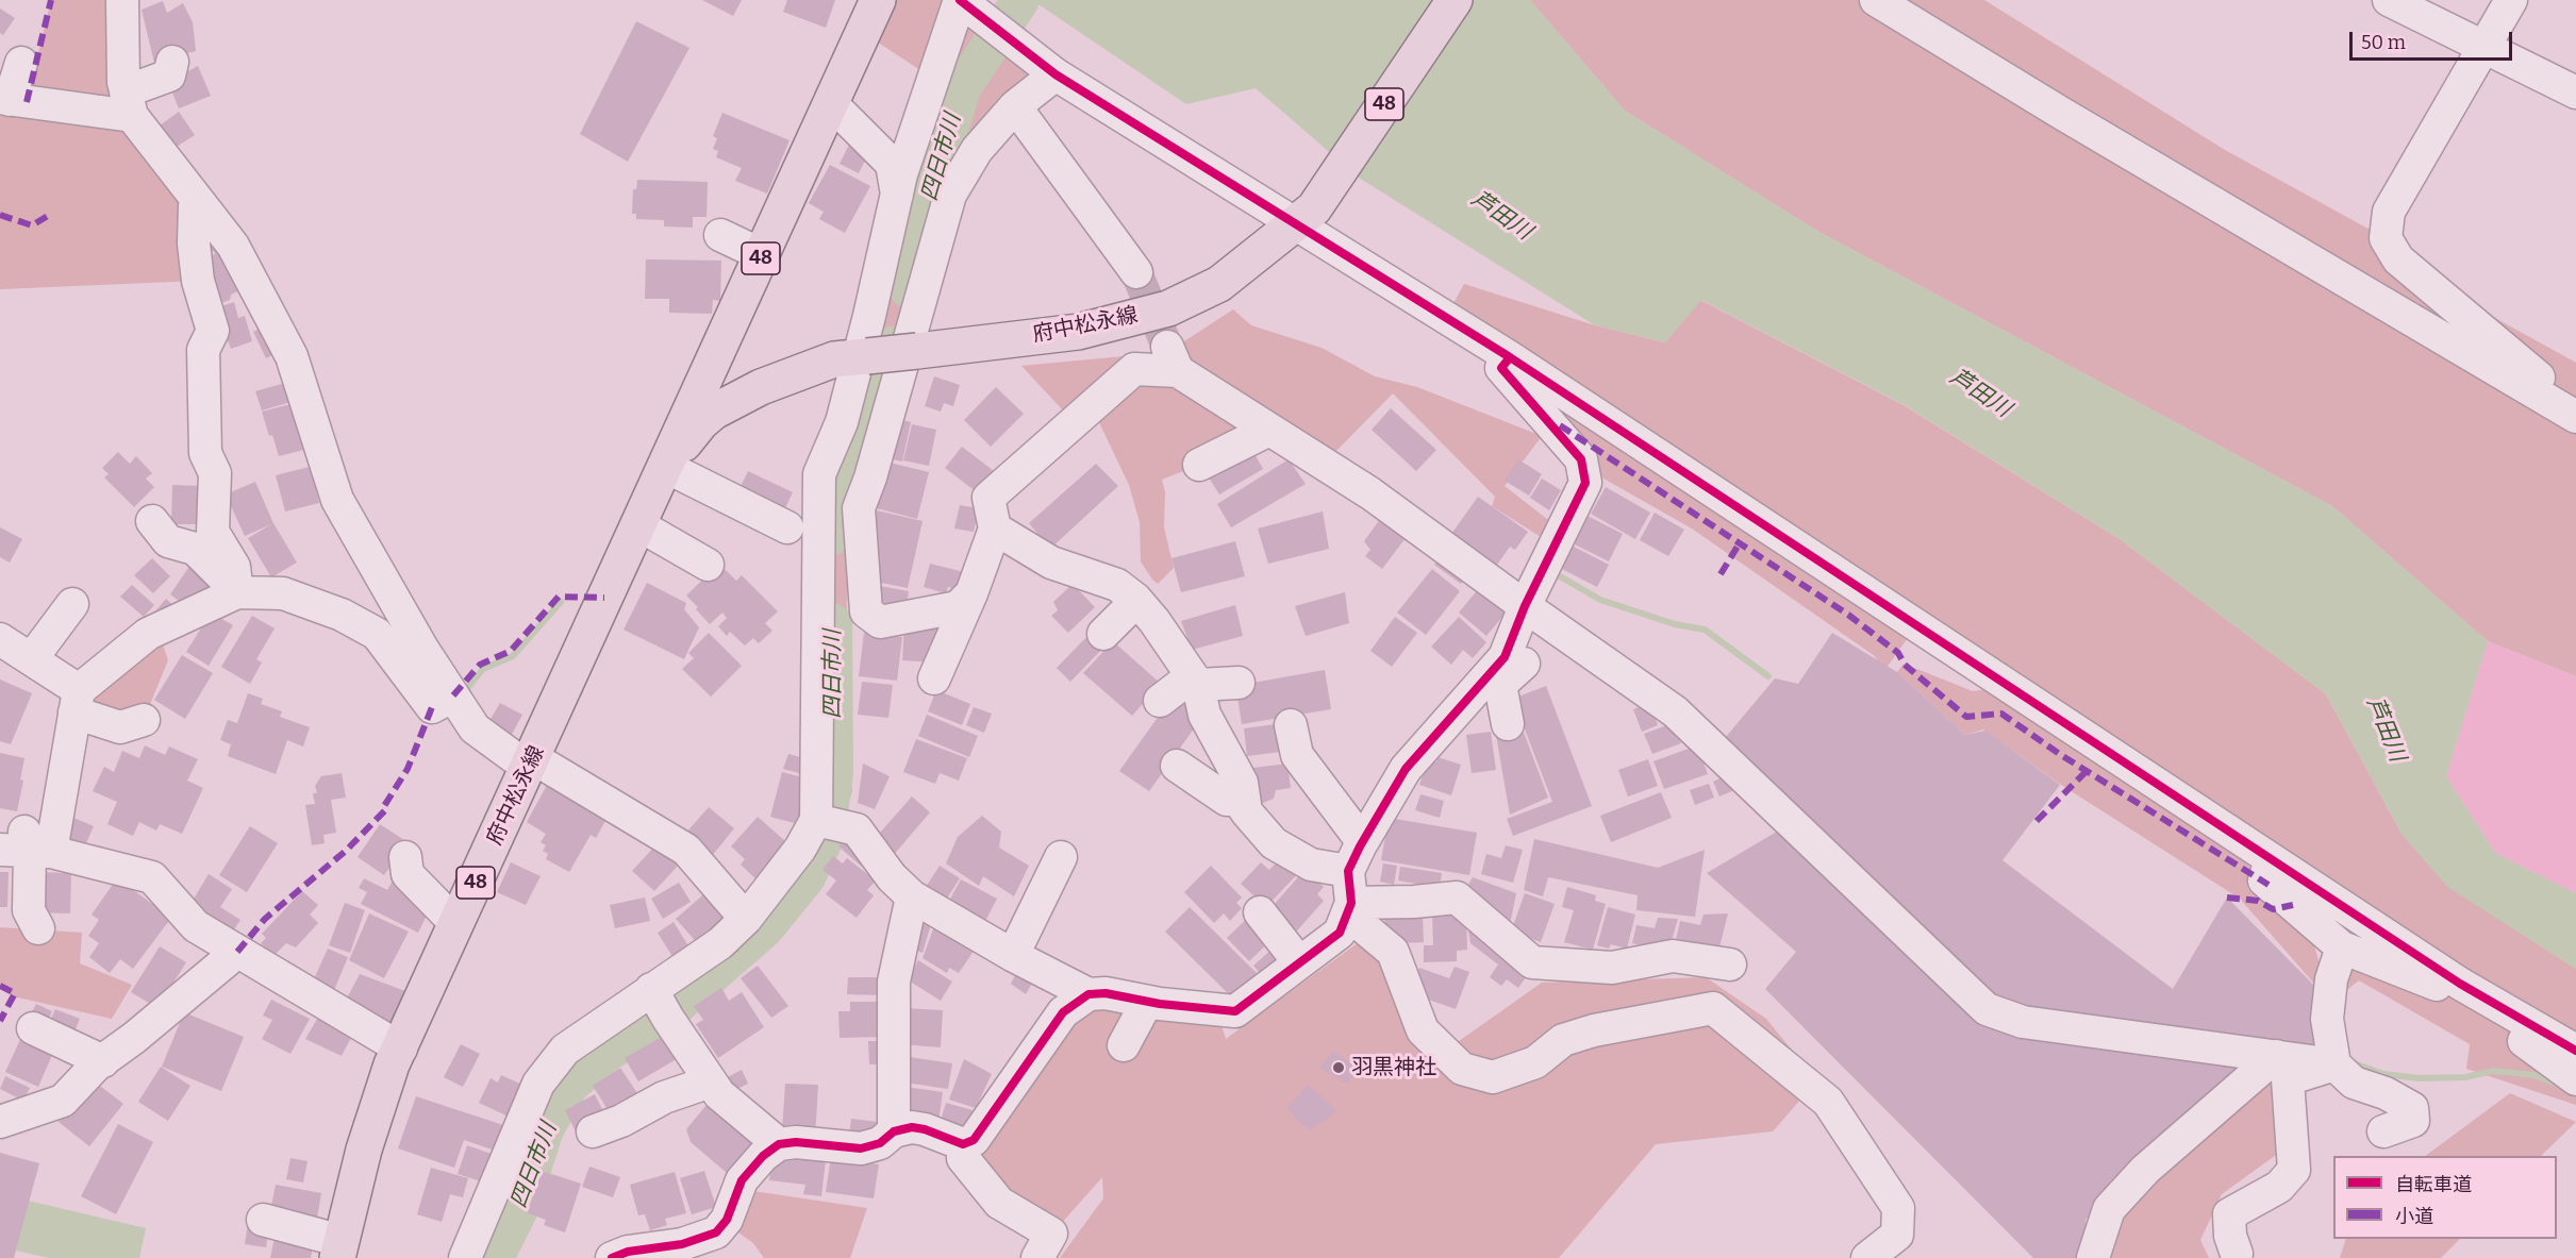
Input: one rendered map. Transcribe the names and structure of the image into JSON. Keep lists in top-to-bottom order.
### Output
{
  "streets": {
    "main road": ["48", "府中松永線"]
  },
  "water": ["四日市川", "芦田川"],
  "places": ["羽黒神社"],
  "legend": ["自転車道", "小道"],
  "scale_bar": "50 m"
}
